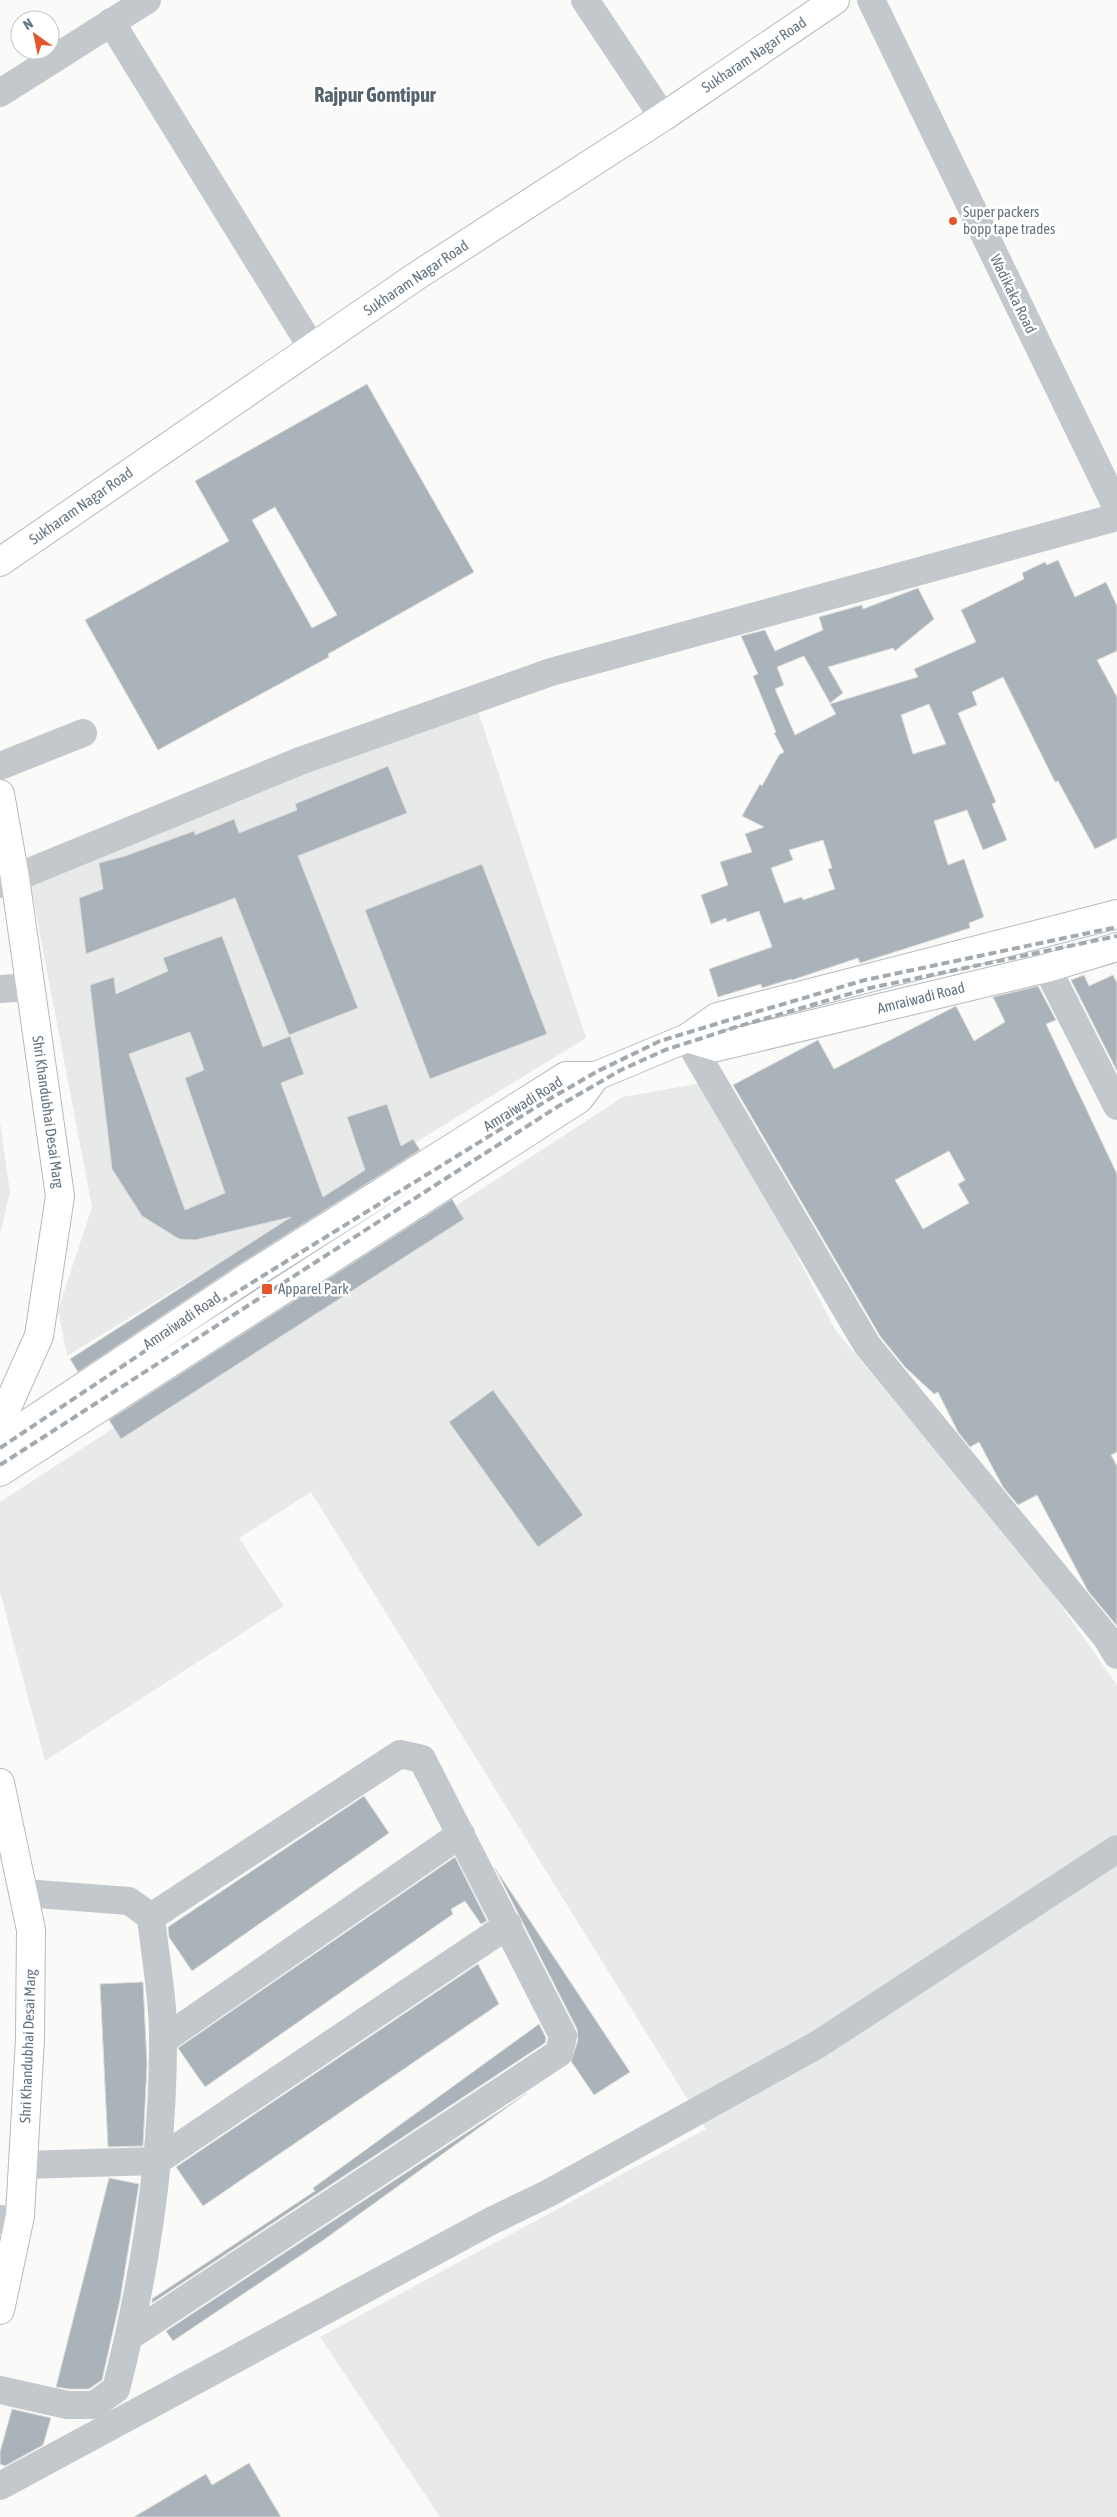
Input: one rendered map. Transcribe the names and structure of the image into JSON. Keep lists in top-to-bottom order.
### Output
{
  "streets": {
    "main road": ["Sukharam Nagar Road", "Amraiwadi Road", "Shri Khandubhai Desai Marg"],
    "street": ["Wadikaka Road"]
  },
  "districts": ["Rajpur Gomtipur"],
  "places": {
    "other": ["Super packers bopp tape trades"],
    "transit": ["Apparel Park"]
  },
  "north": "top left"
}
